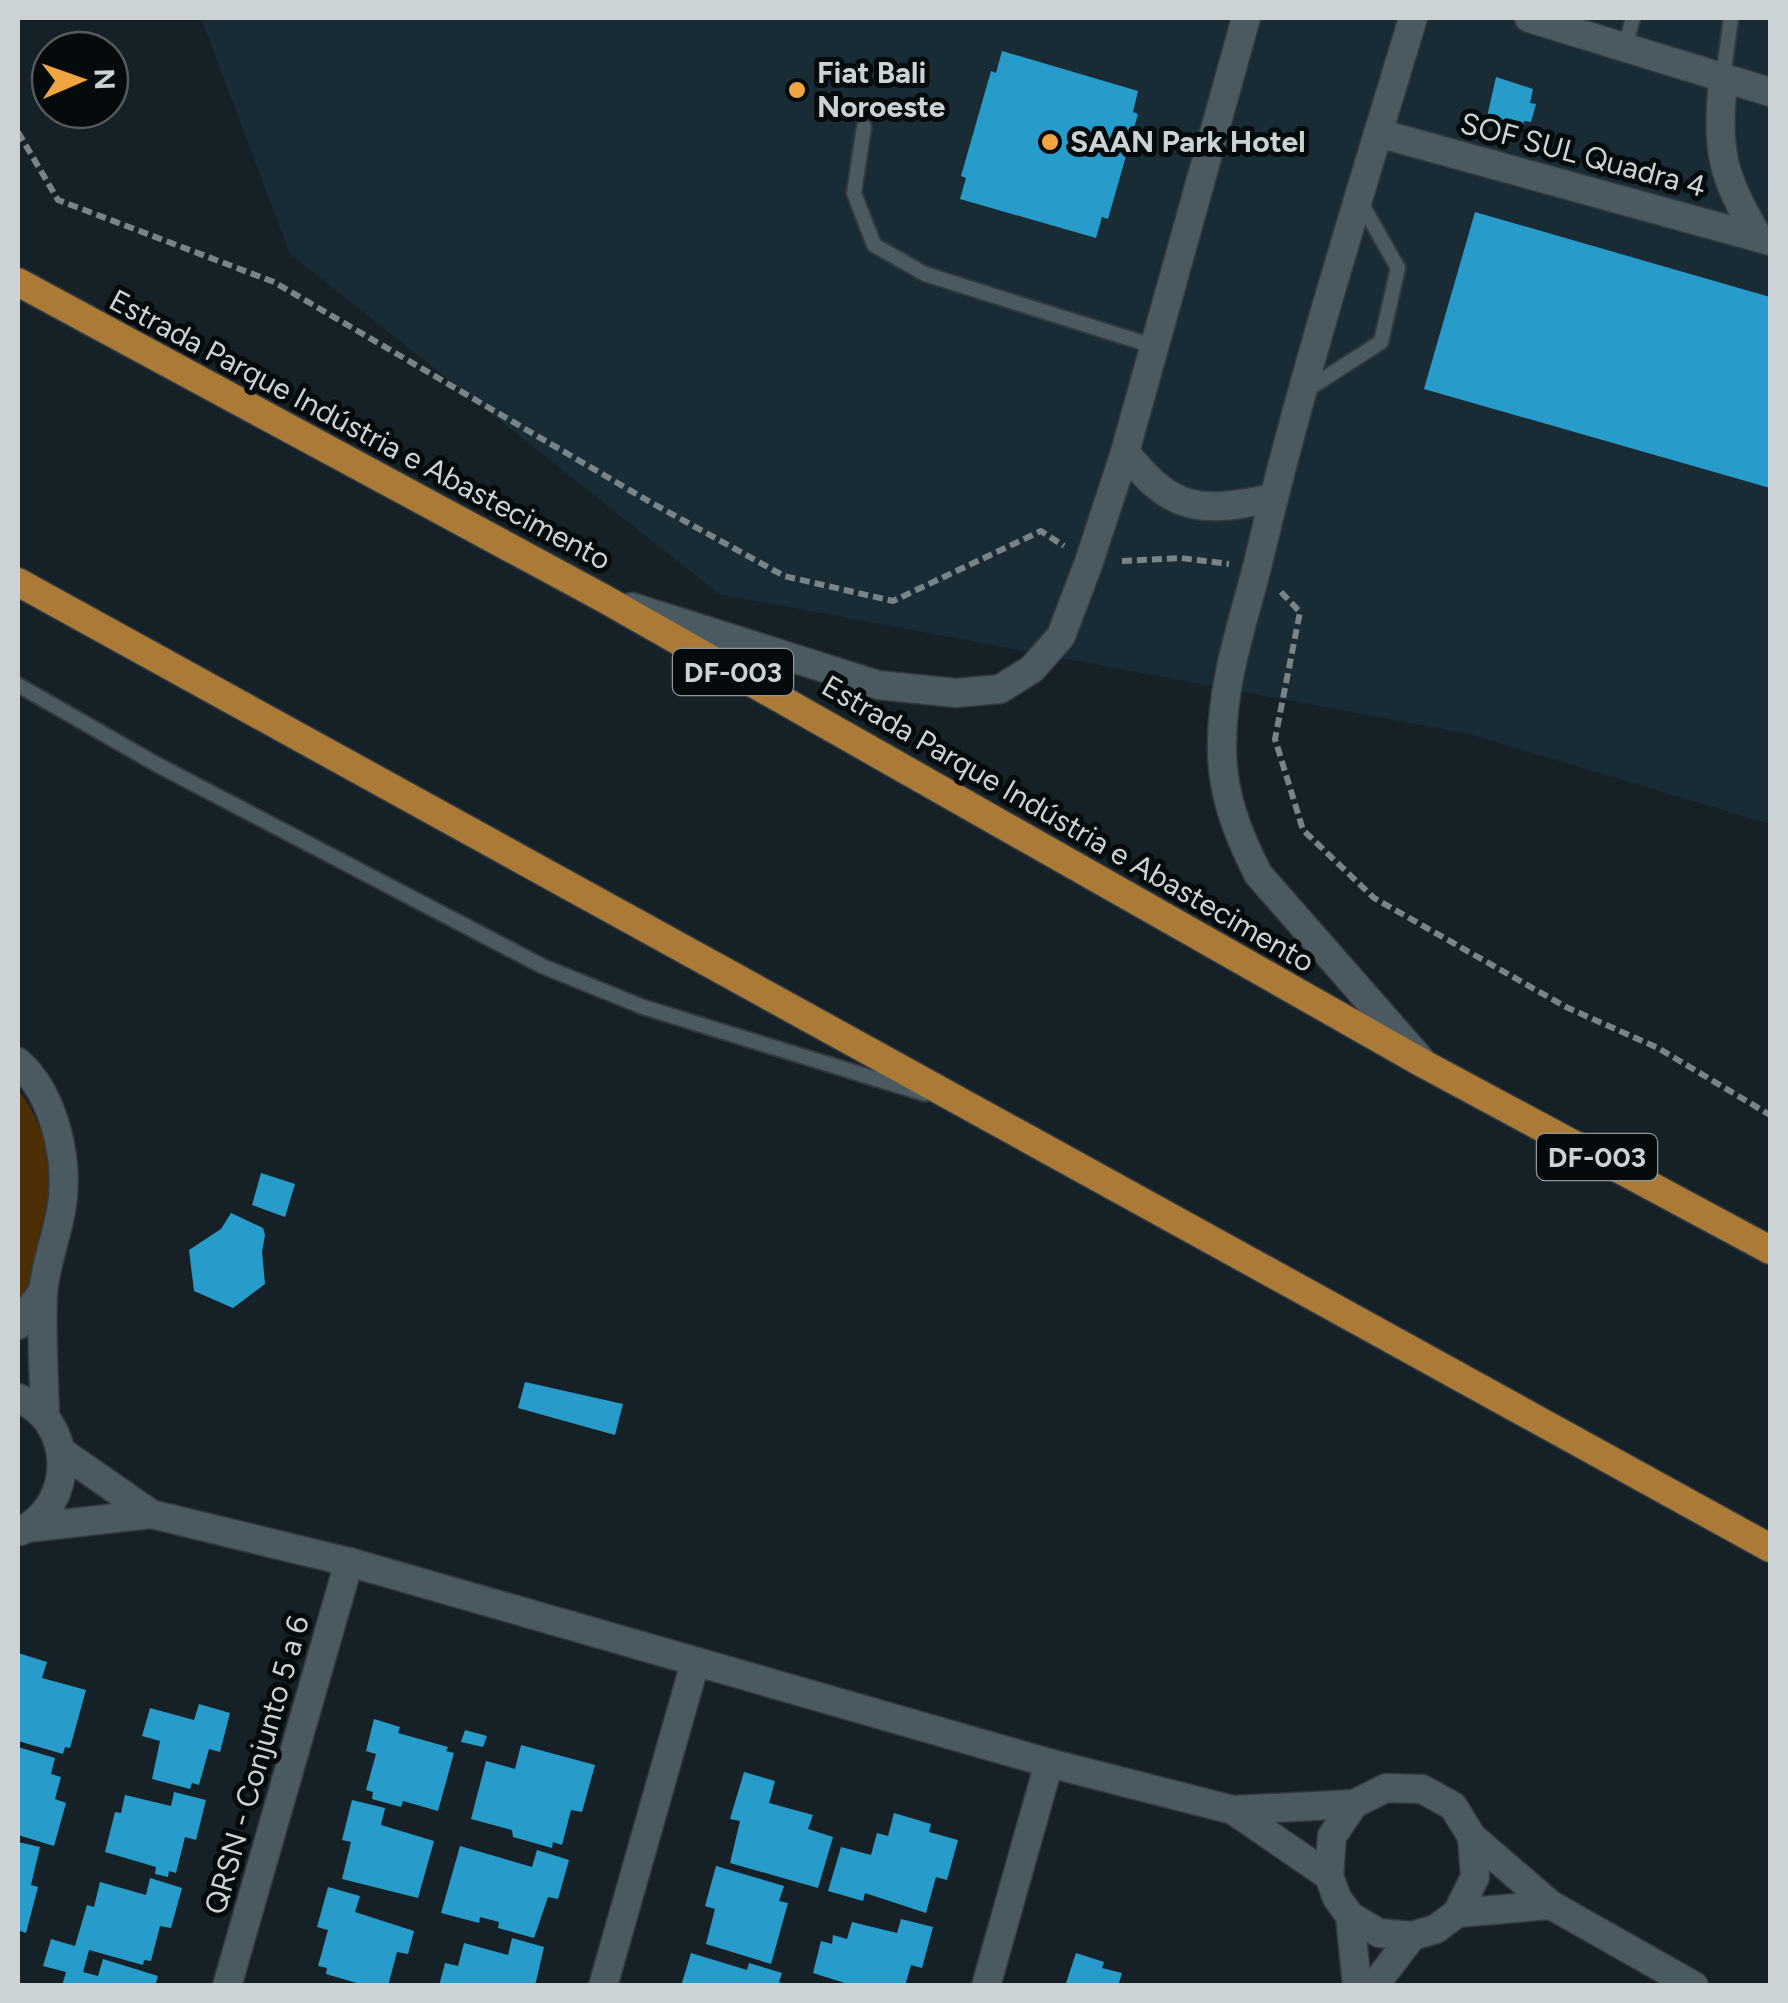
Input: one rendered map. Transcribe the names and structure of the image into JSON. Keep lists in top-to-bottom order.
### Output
{
  "streets": {
    "highway": ["Estrada Parque Indústria e Abastecimento", "DF-003"],
    "street": ["SOF SUL Quadra 4", "QRSN - Conjunto 5 a 6"]
  },
  "places": ["Fiat Bali Noroeste", "SAAN Park Hotel"],
  "north": "right"
}
